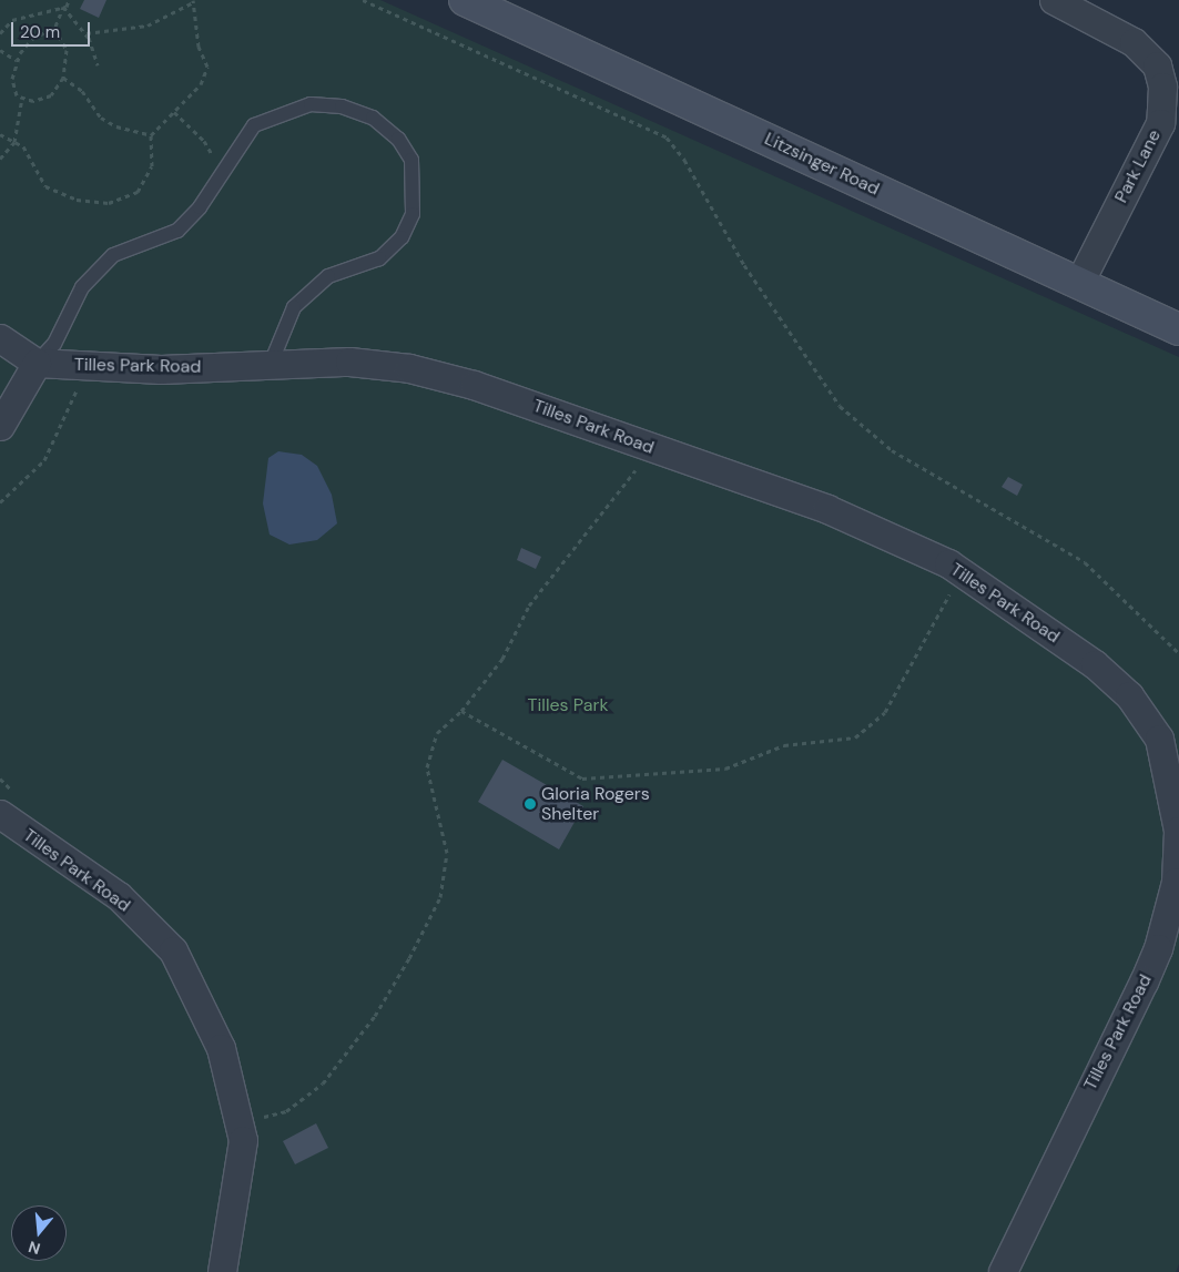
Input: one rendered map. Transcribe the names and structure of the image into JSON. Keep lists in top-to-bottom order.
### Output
{
  "streets": {
    "street": ["Litzsinger Road", "Park Lane", "Tilles Park Road"]
  },
  "crossings": [
    ["Litzsinger Road", "Park Lane"]
  ],
  "parks": ["Tilles Park"],
  "places": ["Gloria Rogers Shelter"],
  "scale_bar": "20 m",
  "north": "bottom"
}
